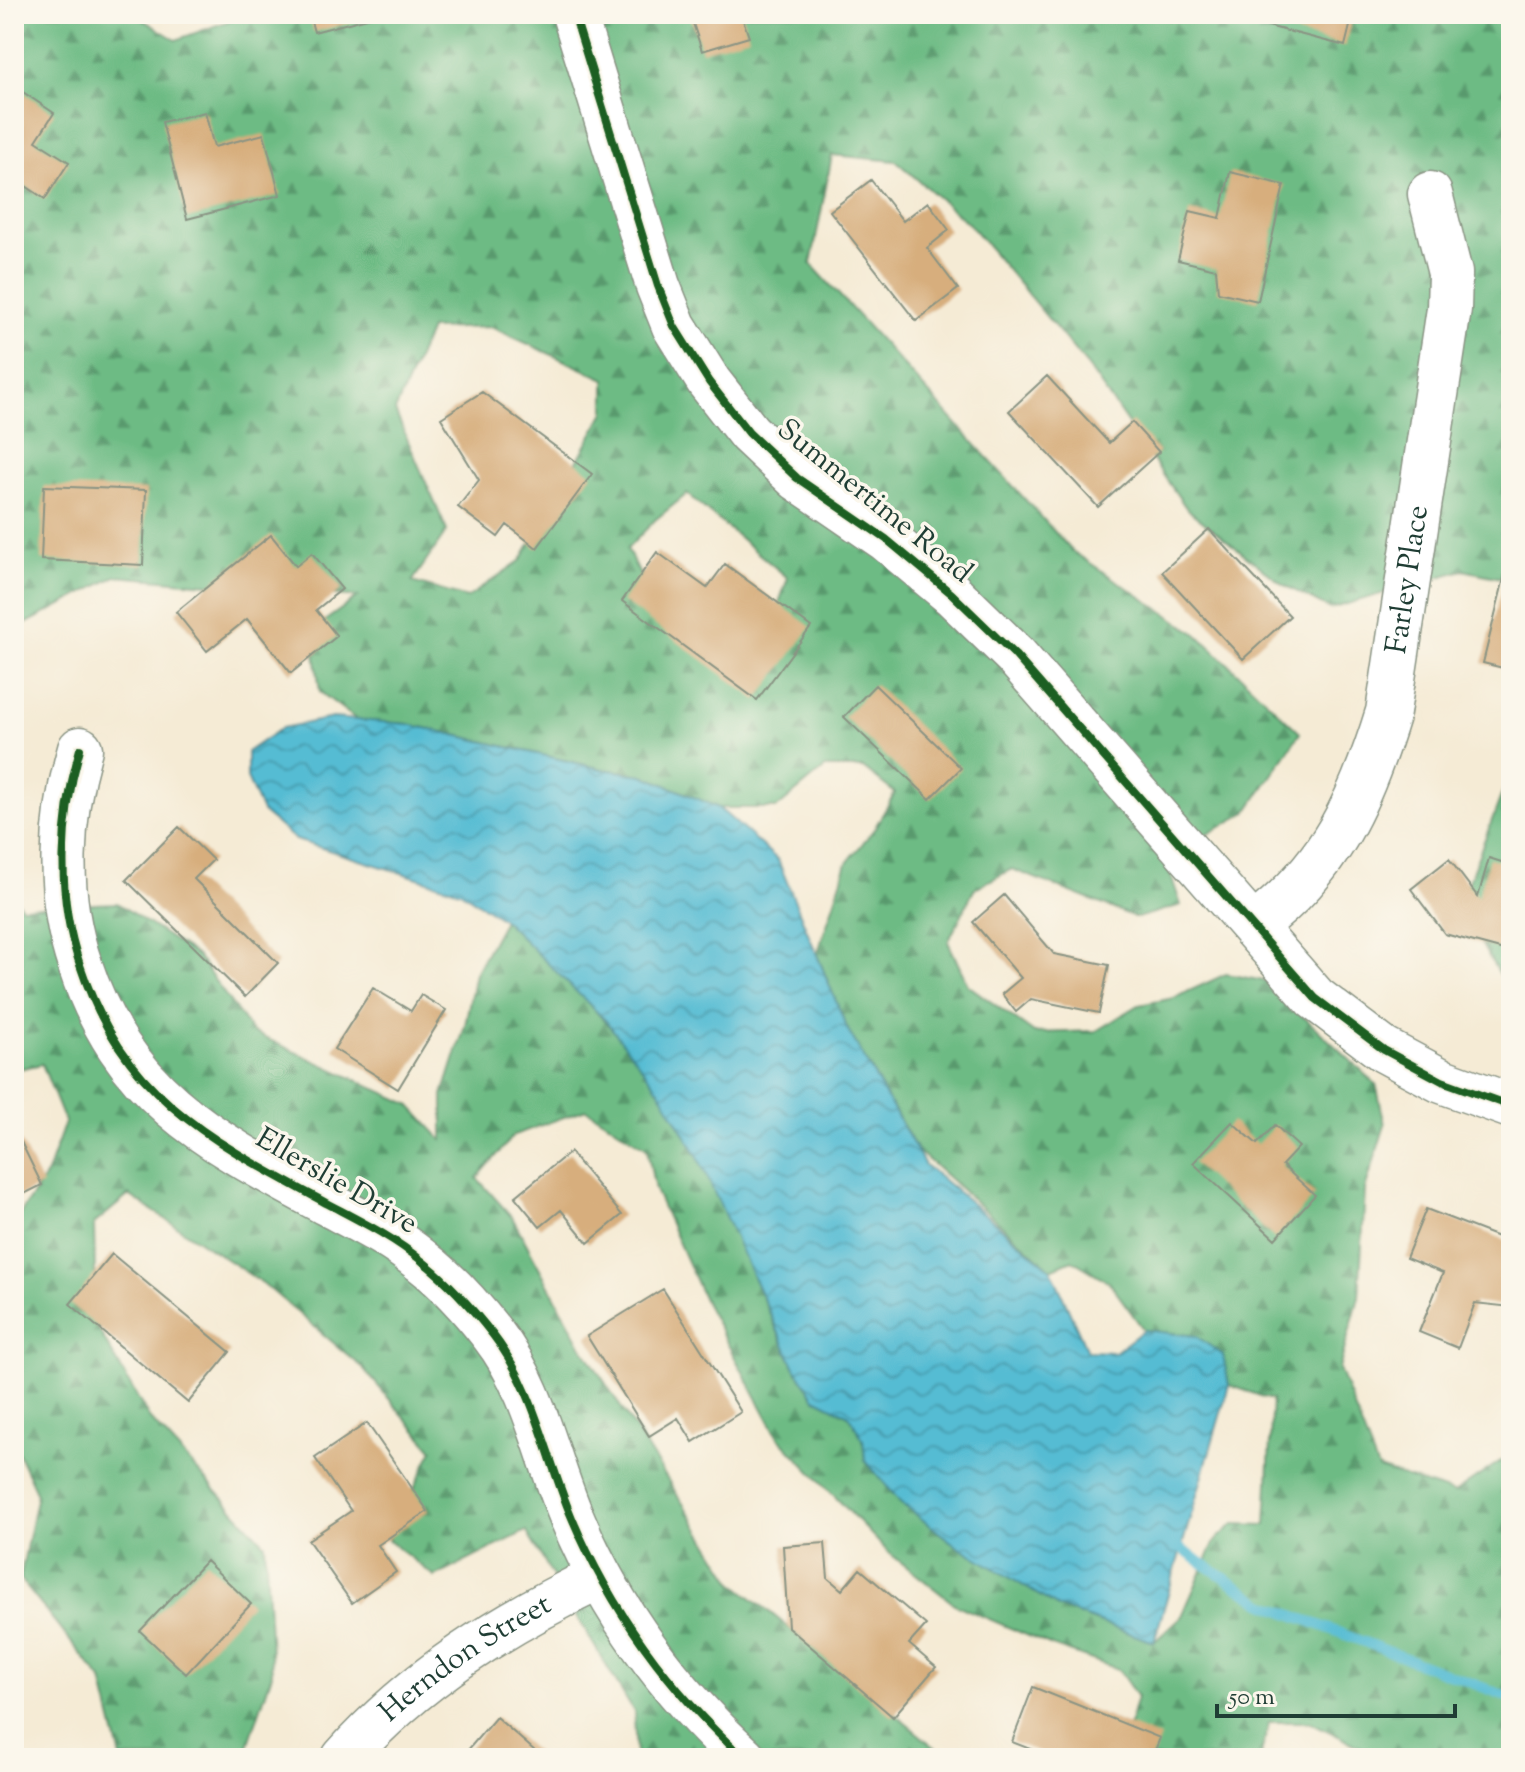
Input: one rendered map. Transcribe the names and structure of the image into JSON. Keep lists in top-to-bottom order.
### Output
{
  "streets": {
    "street": [
      "Summertime Road",
      "Farley Place",
      "Ellerslie Drive",
      "Herndon Street"
    ]
  },
  "crossings": [
    ["Summertime Road", "Farley Place"],
    ["Ellerslie Drive", "Herndon Street"]
  ],
  "scale_bar": "50 m"
}
